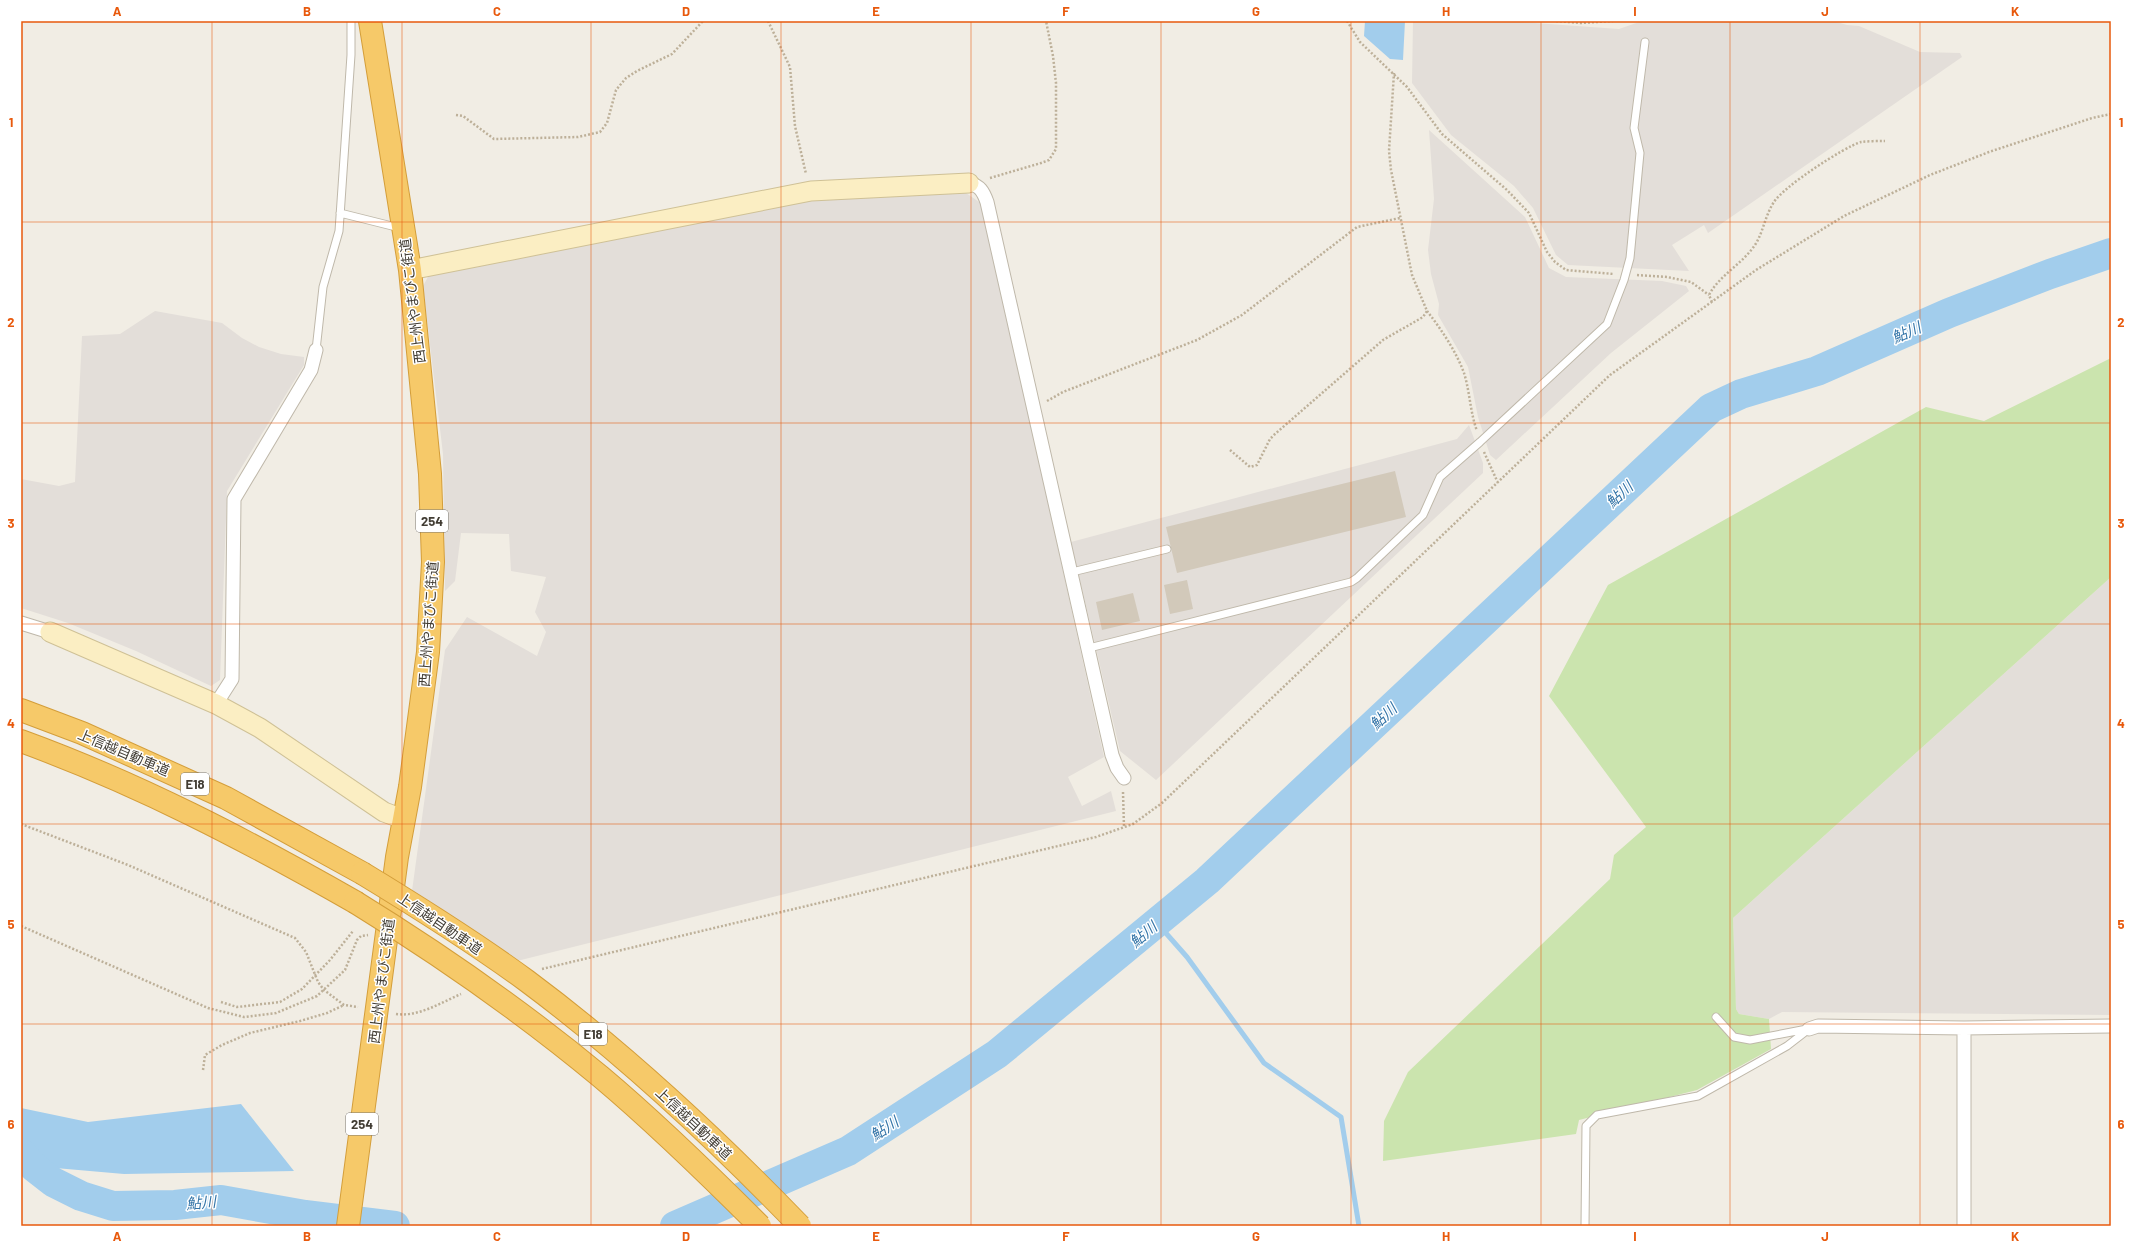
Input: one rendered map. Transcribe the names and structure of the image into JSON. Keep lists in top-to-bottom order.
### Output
{
  "streets": {
    "highway": [
      "西上州やまびこ街道",
      "254",
      "上信越自動車道",
      "E18"
    ]
  },
  "water": ["鮎川"],
  "grid": {
    "columns": [
      "A",
      "B",
      "C",
      "D",
      "E",
      "F",
      "G",
      "H",
      "I",
      "J",
      "K"
    ],
    "rows": [
      "1",
      "2",
      "3",
      "4",
      "5",
      "6"
    ]
  }
}
